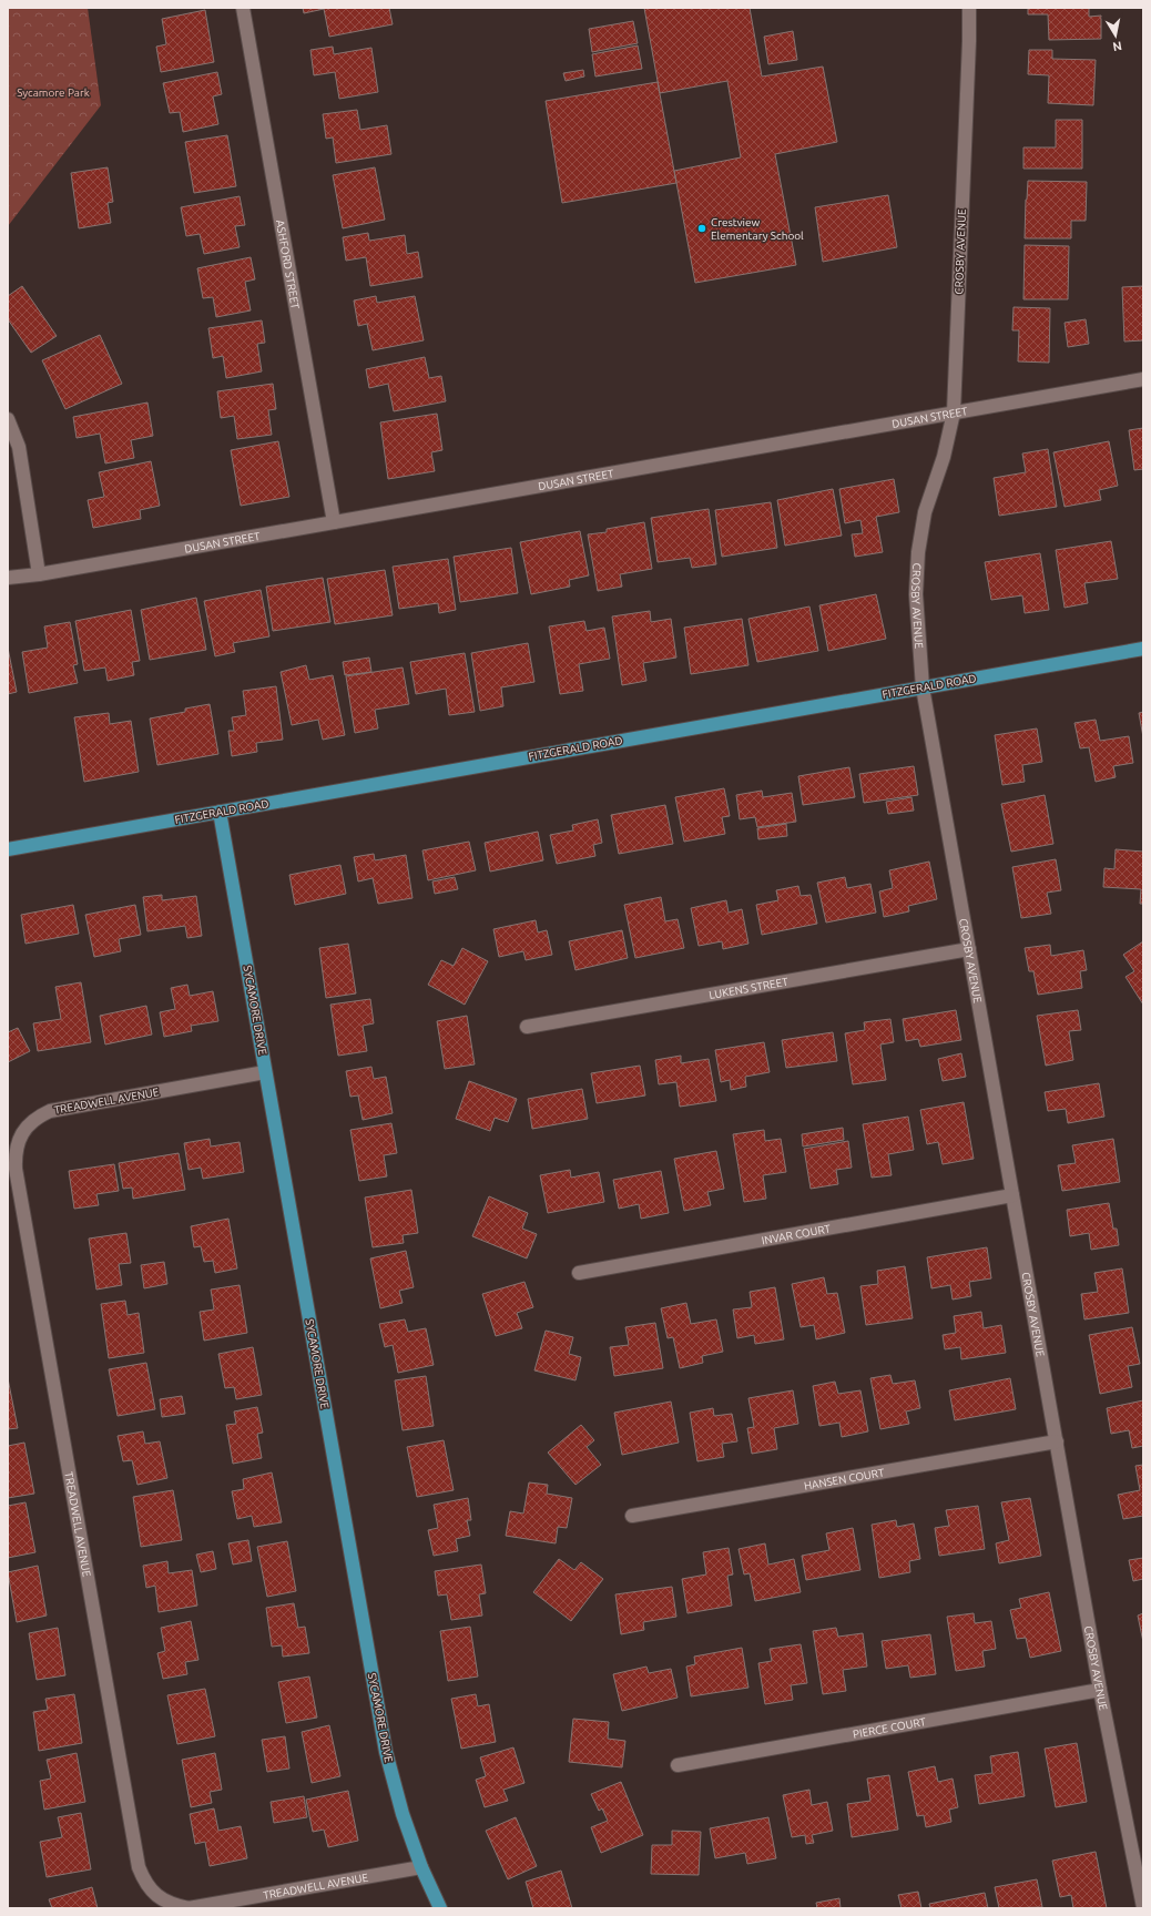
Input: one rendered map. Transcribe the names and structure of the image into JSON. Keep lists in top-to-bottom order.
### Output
{
  "streets": {
    "main road": ["FITZGERALD ROAD", "SYCAMORE DRIVE"],
    "street": [
      "CROSBY AVENUE",
      "ASHFORD STREET",
      "DUSAN STREET",
      "LUKENS STREET",
      "TREADWELL AVENUE",
      "INVAR COURT",
      "HANSEN COURT",
      "PIERCE COURT"
    ]
  },
  "crossings": [
    ["CROSBY AVENUE", "DUSAN STREET"],
    ["CROSBY AVENUE", "FITZGERALD ROAD"],
    ["CROSBY AVENUE", "LUKENS STREET"],
    ["CROSBY AVENUE", "INVAR COURT"],
    ["CROSBY AVENUE", "HANSEN COURT"],
    ["CROSBY AVENUE", "PIERCE COURT"],
    ["ASHFORD STREET", "DUSAN STREET"],
    ["FITZGERALD ROAD", "SYCAMORE DRIVE"],
    ["SYCAMORE DRIVE", "TREADWELL AVENUE"]
  ],
  "parks": ["Sycamore Park"],
  "places": ["Crestview Elementary School"],
  "north": "bottom"
}
